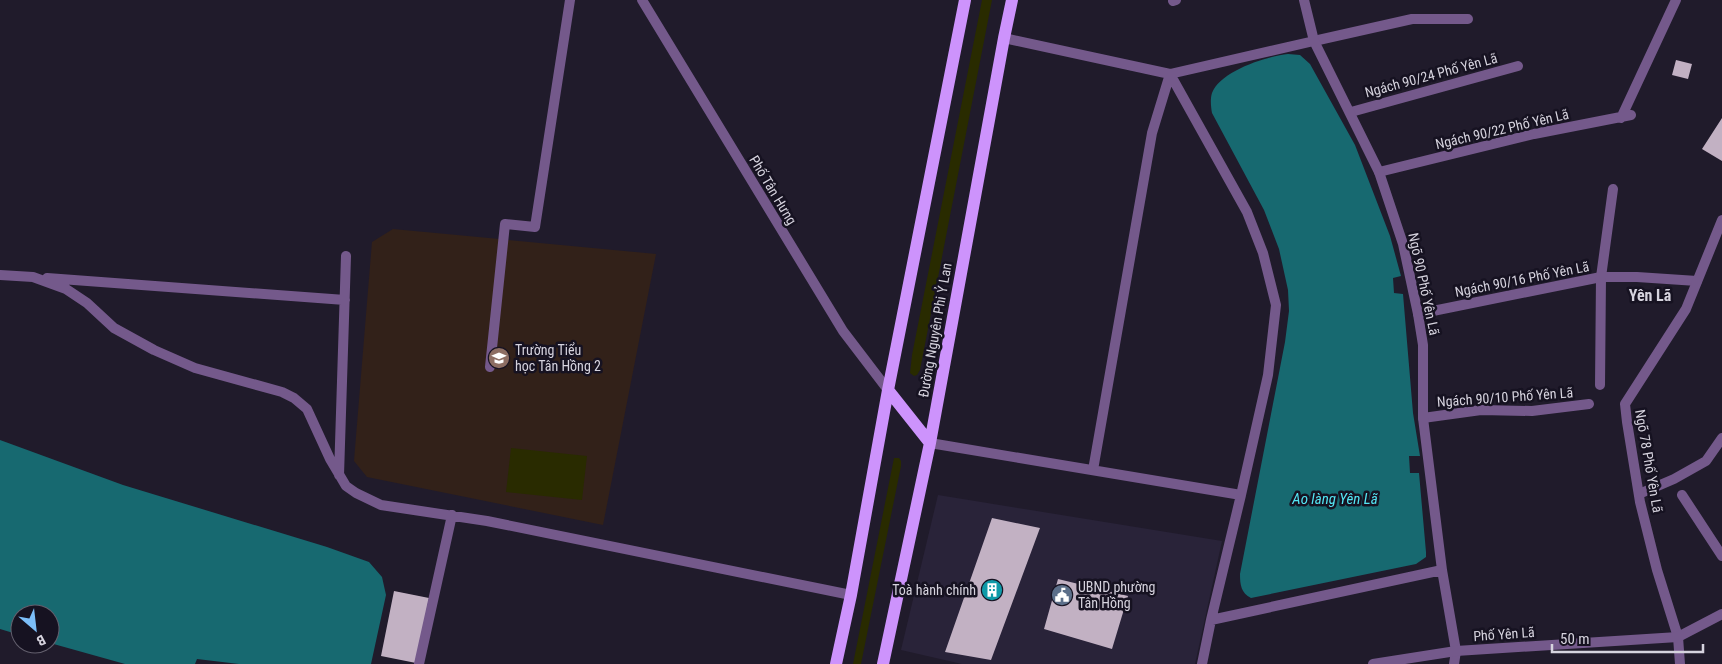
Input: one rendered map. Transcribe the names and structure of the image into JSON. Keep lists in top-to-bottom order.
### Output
{
  "streets": {
    "main road": ["Đường Nguyên Phi Ỷ Lan"],
    "street": [
      "Ngách 90/24 Phố Yên Lã",
      "Ngách 90/22 Phố Yên Lã",
      "Phố Tân Hưng",
      "Ngách 90/16 Phố Yên Lã",
      "Ngõ 90 Phố Yên Lã",
      "Ngách 90/10 Phố Yên Lã",
      "Ngõ 78 Phố Yên Lã",
      "Phố Yên Lã"
    ]
  },
  "crossings": [
    ["Ngách 90/24 Phố Yên Lã", "Ngõ 90 Phố Yên Lã"],
    ["Ngách 90/22 Phố Yên Lã", "Ngõ 90 Phố Yên Lã"],
    ["Ngách 90/16 Phố Yên Lã", "Ngõ 90 Phố Yên Lã"],
    ["Ngách 90/16 Phố Yên Lã", "Ngõ 78 Phố Yên Lã"],
    ["Ngõ 90 Phố Yên Lã", "Ngách 90/10 Phố Yên Lã"],
    ["Ngõ 90 Phố Yên Lã", "Phố Yên Lã"],
    ["Ngõ 78 Phố Yên Lã", "Phố Yên Lã"]
  ],
  "districts": ["Yên Lã"],
  "water": ["Ao làng Yên Lã"],
  "places": {
    "school or university": ["Trường Tiểu học Tân Hồng 2"],
    "building": ["Toà hành chính"],
    "public building": ["UBND phường Tân Hồng"]
  },
  "scale_bar": "50 m",
  "north": "bottom right"
}
